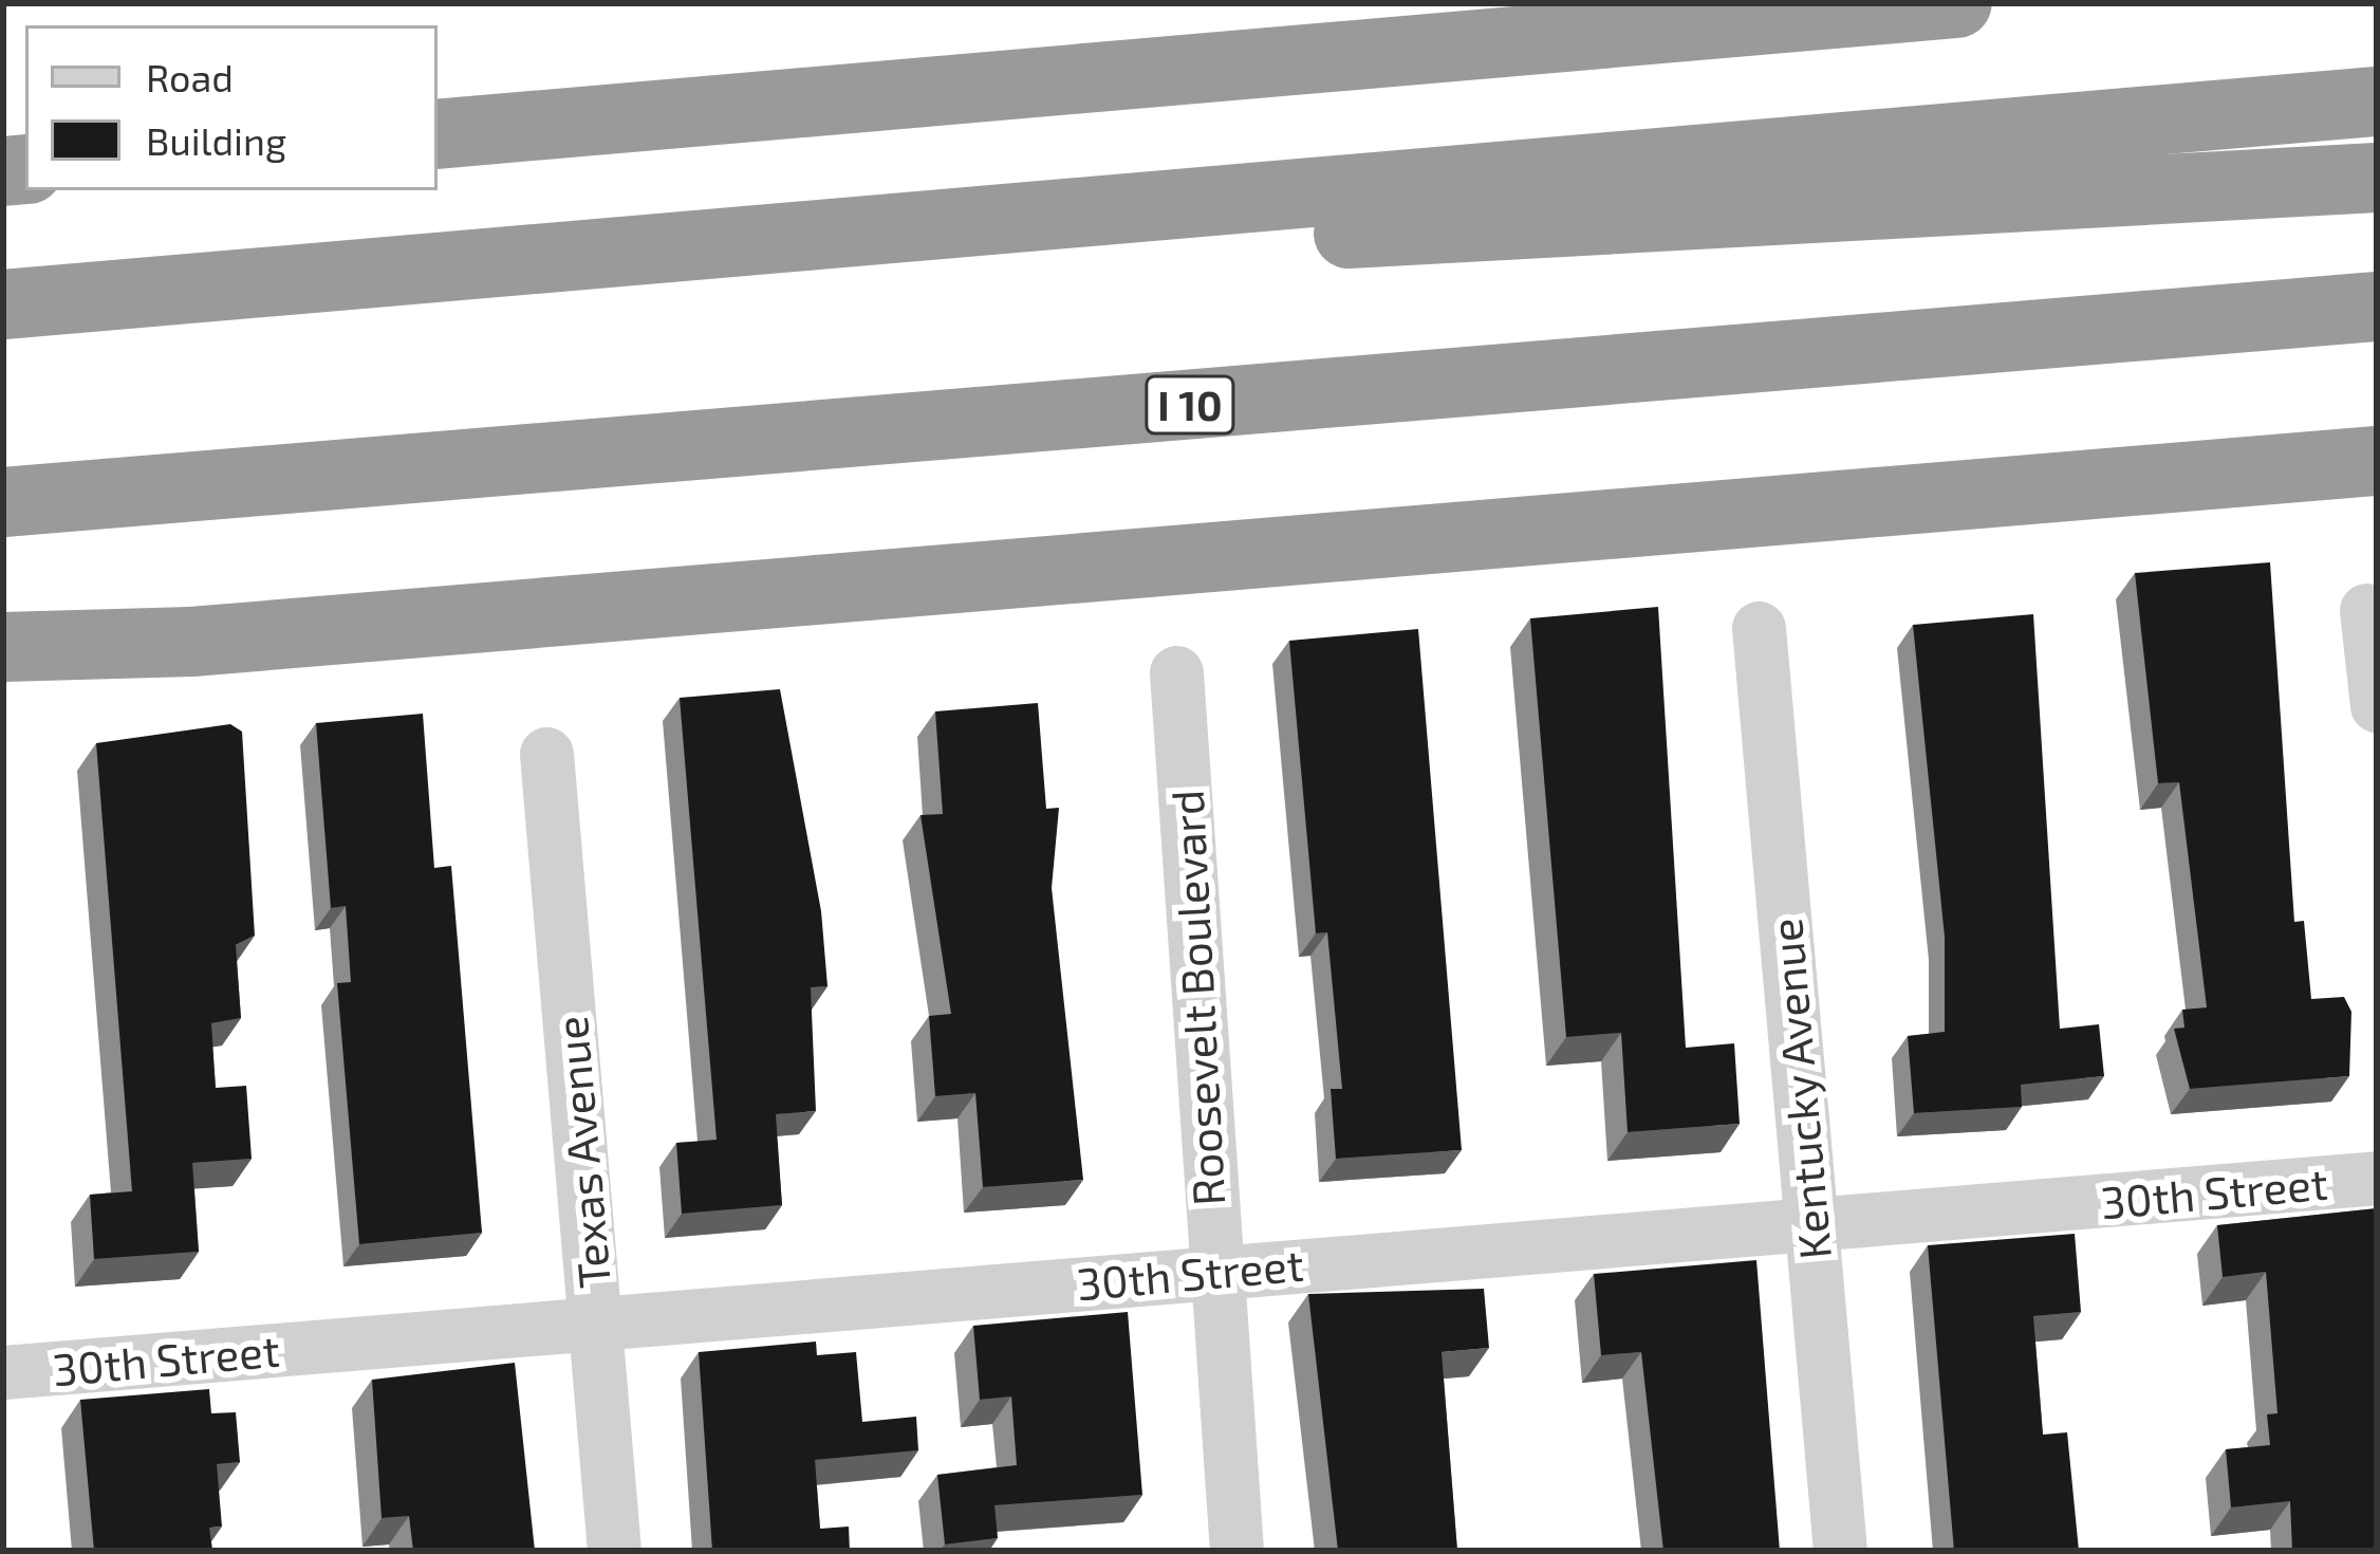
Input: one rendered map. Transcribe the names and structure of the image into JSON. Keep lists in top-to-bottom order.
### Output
{
  "streets": {
    "highway": ["I 10"],
    "street": [
      "Roosevelt Boulevard",
      "Kentucky Avenue",
      "Texas Avenue",
      "30th Street"
    ]
  },
  "crossings": [
    ["Roosevelt Boulevard", "30th Street"],
    ["Kentucky Avenue", "30th Street"],
    ["Texas Avenue", "30th Street"]
  ],
  "legend": ["Road", "Building"]
}
